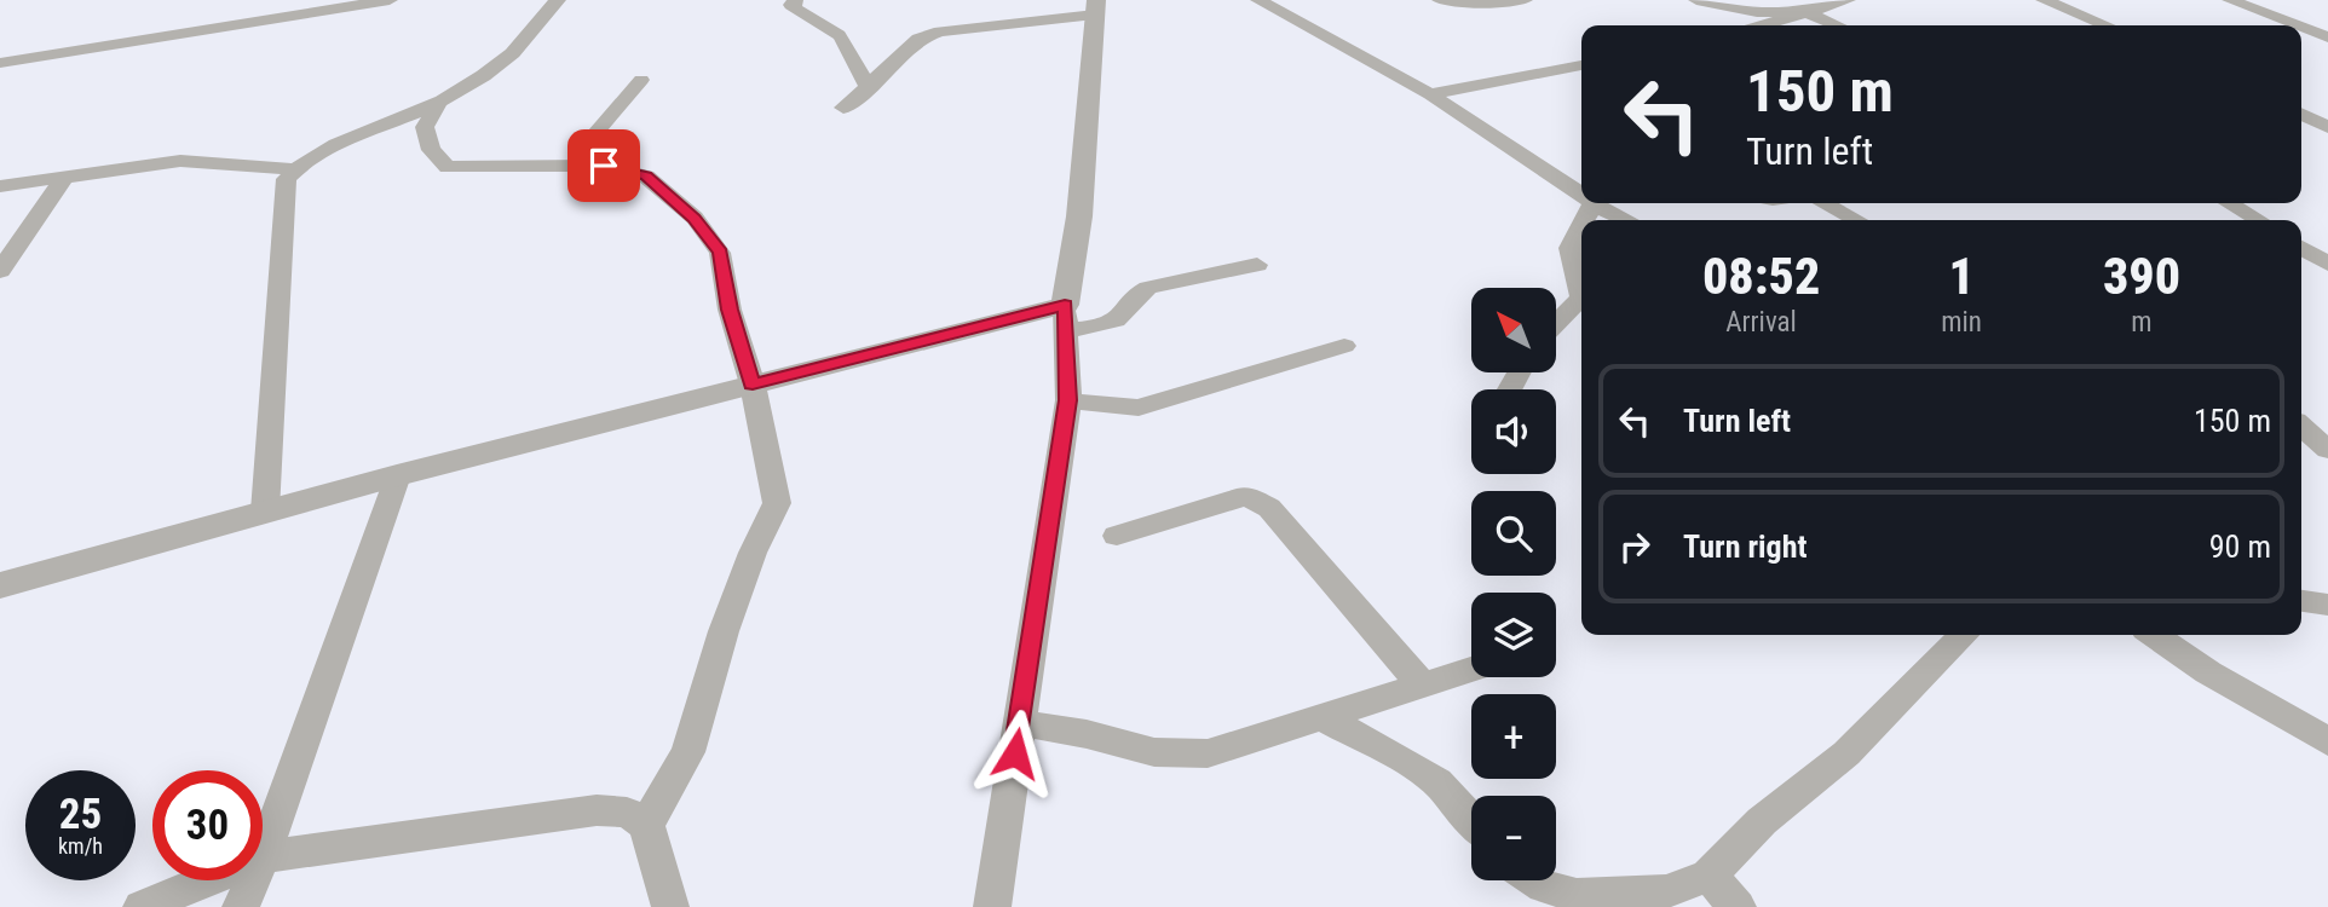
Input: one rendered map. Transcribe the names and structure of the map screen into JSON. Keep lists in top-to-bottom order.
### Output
{
  "north": "top left",
  "page": {
    "turn": ["150 m", "Turn left"],
    "eta": [
      "08:52",
      "Arrival",
      "1",
      "min",
      "390",
      "m"
    ],
    "map_buttons": ["+", "−"],
    "list": [
      {
        "name": "Turn left",
        "value": "150 m"
      },
      {
        "name": "Turn right",
        "value": "90 m"
      }
    ],
    "speed": "25 km/h",
    "limit": "30"
  }
}
